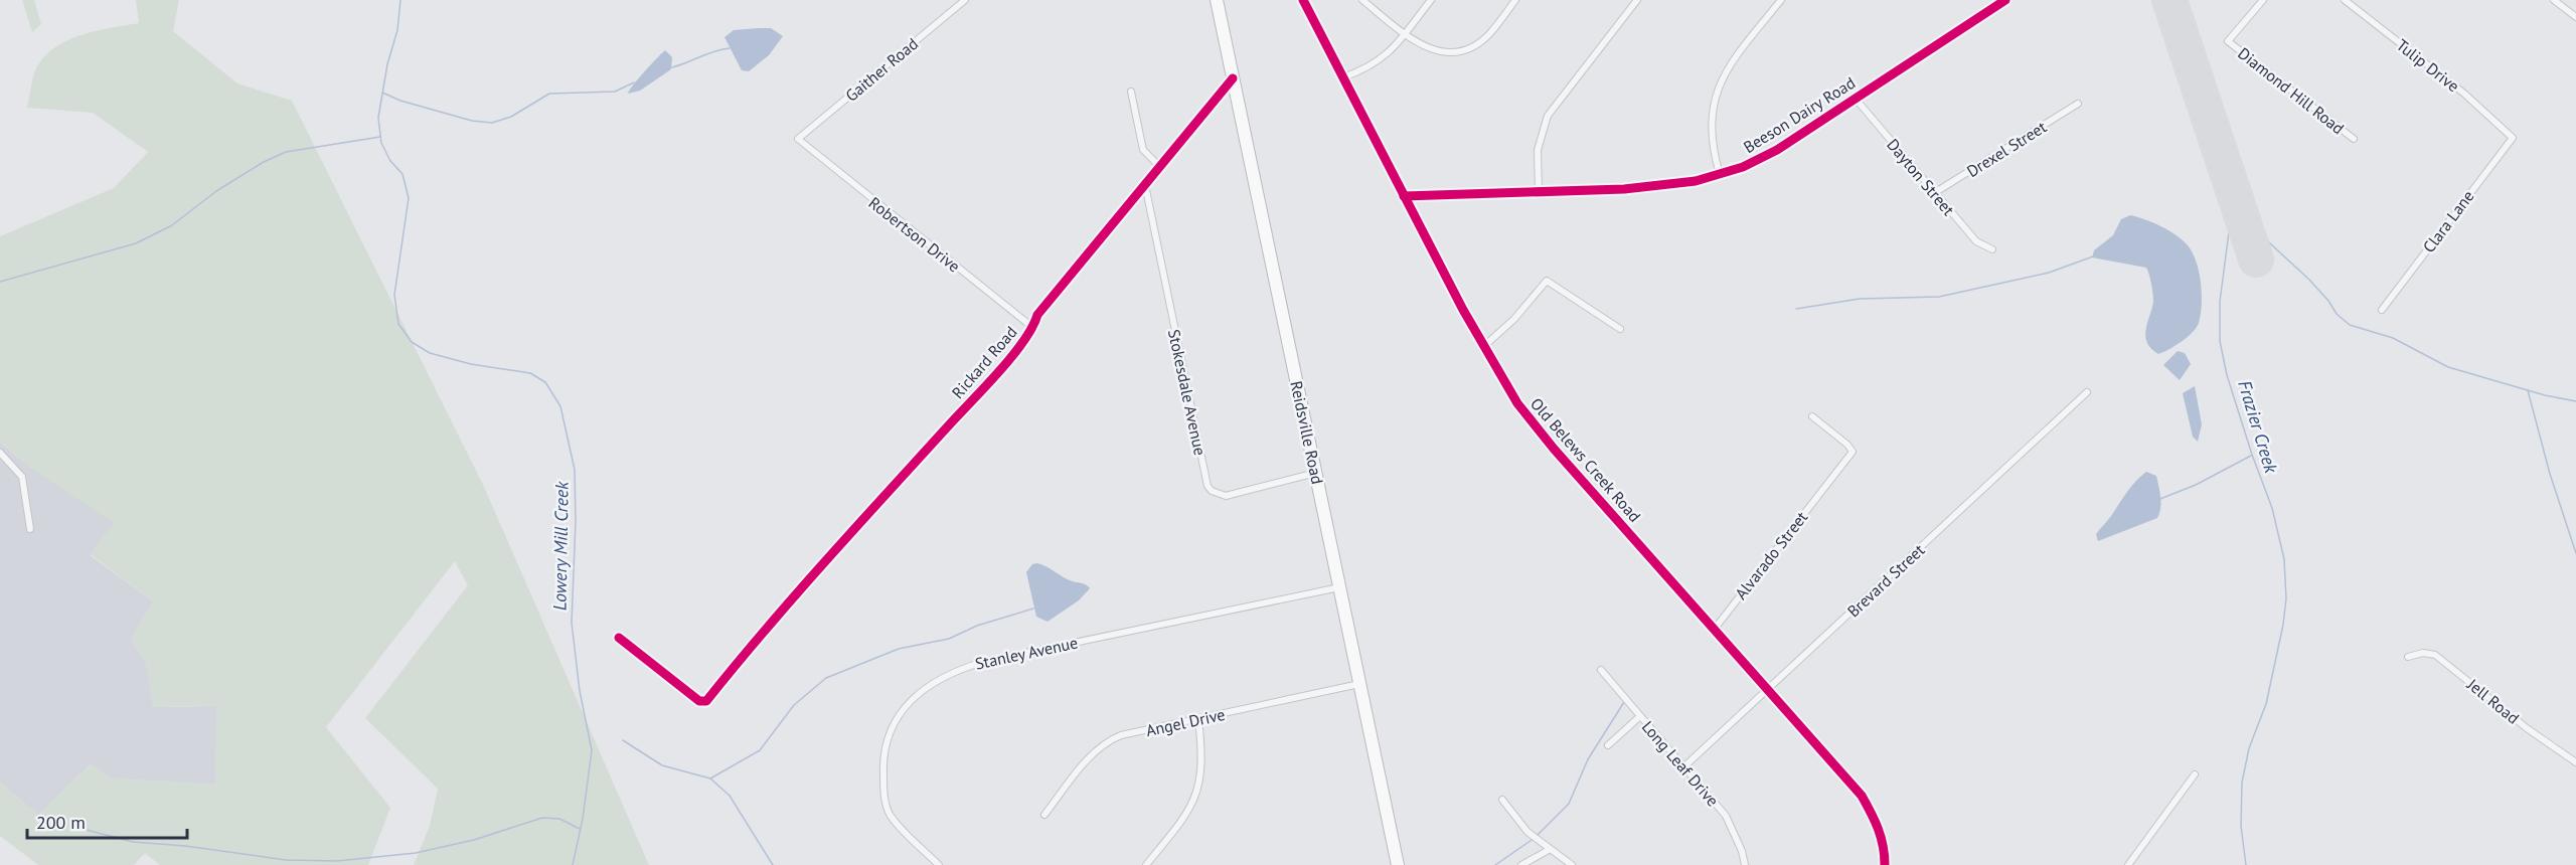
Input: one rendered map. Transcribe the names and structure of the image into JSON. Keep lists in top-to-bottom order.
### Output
{
  "streets": {
    "highway": ["Reidsville Road"],
    "street": [
      "Tulip Drive",
      "Gaither Road",
      "Diamond Hill Road",
      "Beeson Dairy Road",
      "Drexel Street",
      "Dayton Street",
      "Clara Lane",
      "Robertson Drive",
      "Rickard Road",
      "Stokesdale Avenue",
      "Old Belews Creek Road",
      "Alvarado Street",
      "Brevard Street",
      "Stanley Avenue",
      "Jell Road",
      "Angel Drive",
      "Long Leaf Drive"
    ]
  },
  "crossings": [
    ["Tulip Drive", "Clara Lane"],
    ["Gaither Road", "Robertson Drive"],
    ["Beeson Dairy Road", "Dayton Street"],
    ["Beeson Dairy Road", "Old Belews Creek Road"],
    ["Drexel Street", "Dayton Street"],
    ["Robertson Drive", "Rickard Road"],
    ["Rickard Road", "Stokesdale Avenue"],
    ["Rickard Road", "Reidsville Road"],
    ["Stokesdale Avenue", "Reidsville Road"],
    ["Reidsville Road", "Stanley Avenue"],
    ["Reidsville Road", "Angel Drive"],
    ["Old Belews Creek Road", "Alvarado Street"],
    ["Old Belews Creek Road", "Brevard Street"],
    ["Brevard Street", "Long Leaf Drive"]
  ],
  "water": ["Frazier Creek", "Lowery Mill Creek"],
  "scale_bar": "200 m"
}
